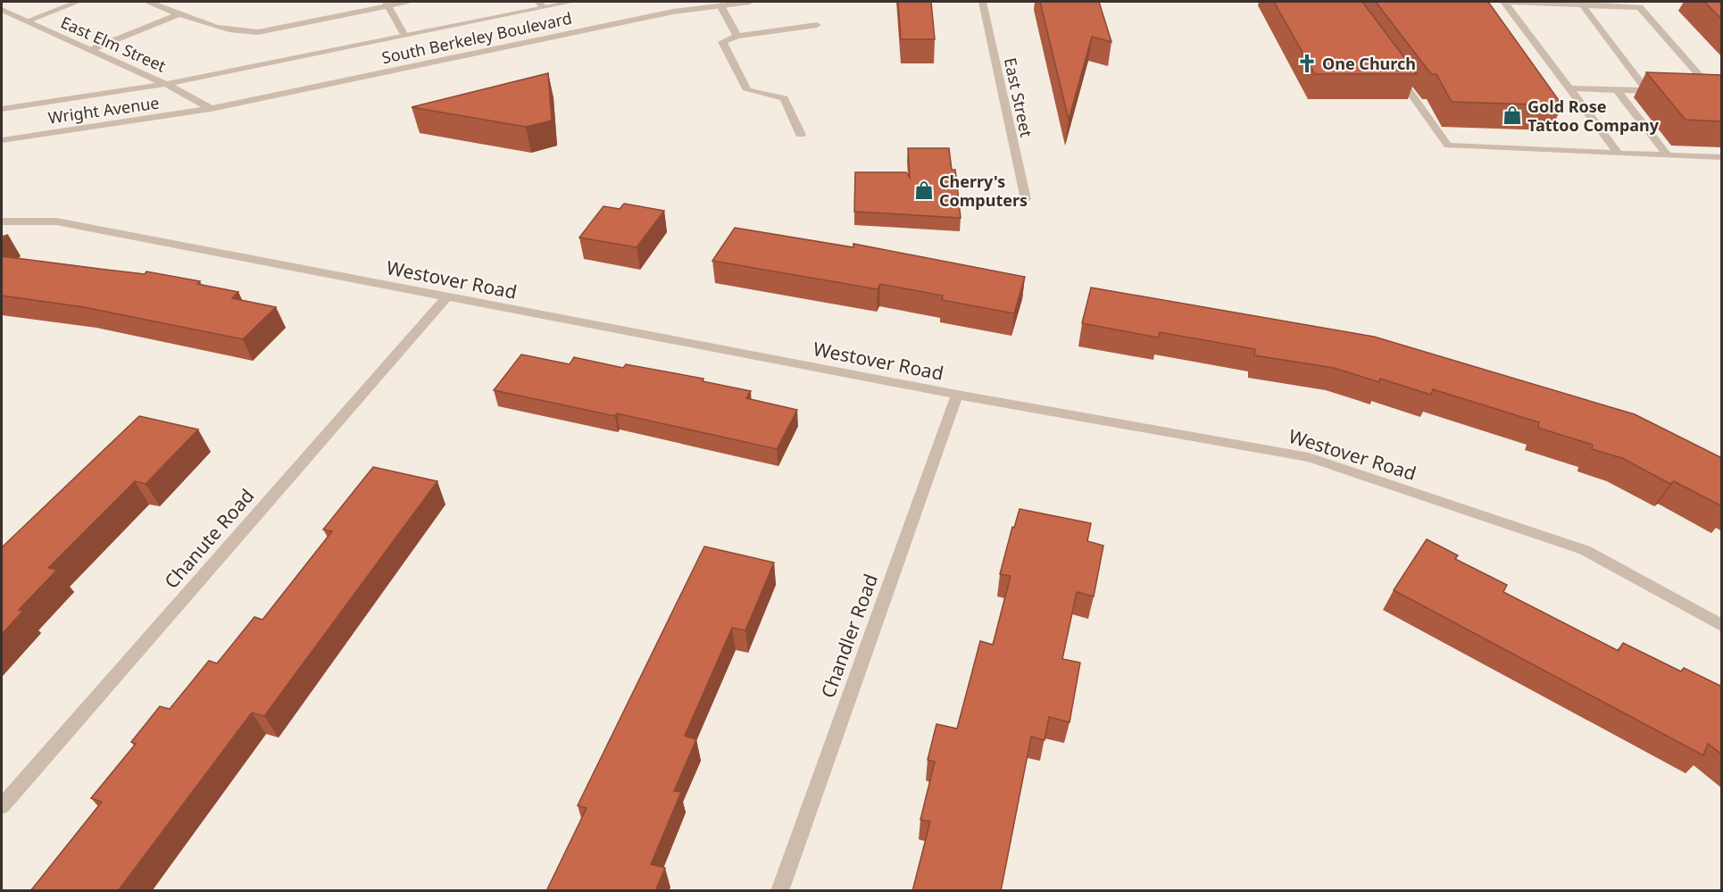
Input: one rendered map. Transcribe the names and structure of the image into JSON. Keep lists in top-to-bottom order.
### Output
{
  "streets": {
    "street": [
      "South Berkeley Boulevard",
      "East Elm Street",
      "East Street",
      "Wright Avenue",
      "Westover Road",
      "Chanute Road",
      "Chandler Road"
    ]
  },
  "crossings": [
    ["South Berkeley Boulevard", "East Elm Street"],
    ["South Berkeley Boulevard", "Wright Avenue"],
    ["East Elm Street", "Wright Avenue"],
    ["Westover Road", "Chanute Road"],
    ["Westover Road", "Chandler Road"]
  ],
  "places": {
    "church": ["One Church"],
    "shop": ["Gold Rose Tattoo Company", "Cherry's Computers"]
  }
}
